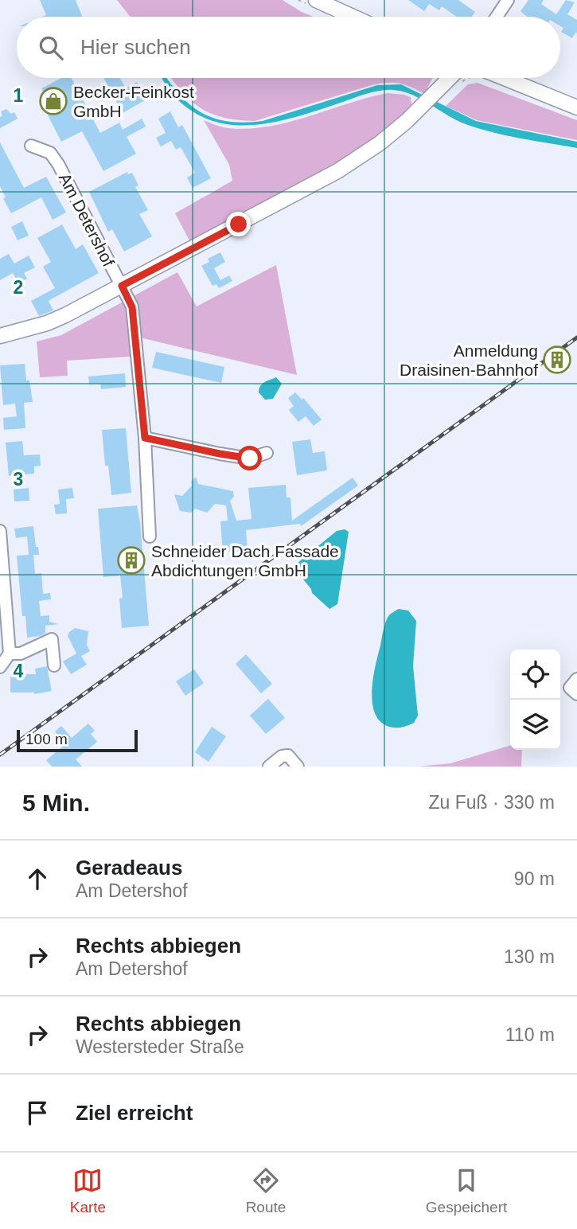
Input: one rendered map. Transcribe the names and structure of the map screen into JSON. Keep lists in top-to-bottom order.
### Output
{
  "streets": {
    "street": ["Am Detershof"]
  },
  "places": {
    "shop": ["Becker-Feinkost GmbH"],
    "building": ["Anmeldung Draisinen-Bahnhof", "Schneider Dach Fassade Abdichtungen GmbH"]
  },
  "scale_bar": "100 m",
  "page": {
    "search": "Hier suchen",
    "scale": "100 m",
    "heading": ["5 Min.", "Zu Fuß · 330 m"],
    "list": [
      ["Geradeaus", "Am Detershof", "90 m"],
      ["Rechts abbiegen", "Am Detershof", "130 m"],
      ["Rechts abbiegen", "Westersteder Straße", "110 m"],
      "Ziel erreicht"
    ],
    "nav": ["Karte", "Route", "Gespeichert"]
  },
  "grid": {
    "rows": [
      "1",
      "2",
      "3",
      "4"
    ]
  }
}
